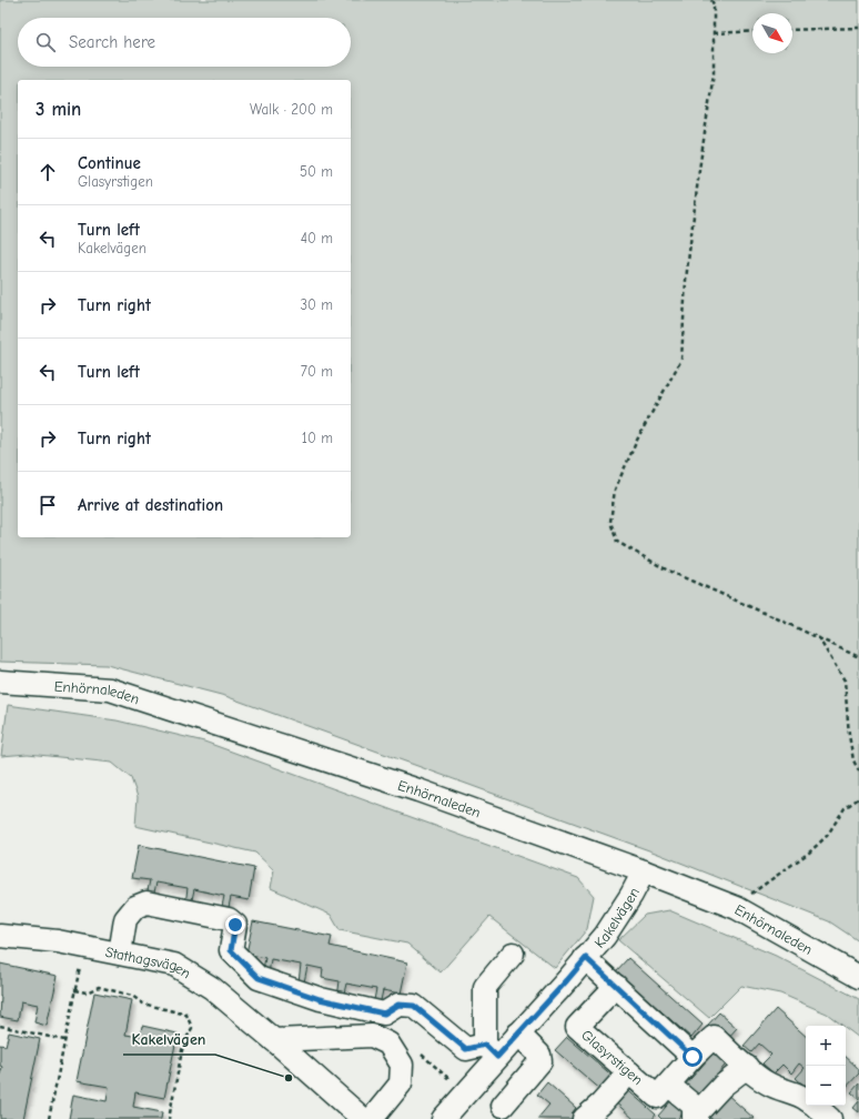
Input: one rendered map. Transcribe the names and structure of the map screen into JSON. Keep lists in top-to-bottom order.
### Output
{
  "streets": {
    "street": [
      "Enhörnaleden",
      "Kakelvägen",
      "Stathagsvägen",
      "Glasyrstigen"
    ]
  },
  "crossings": [
    ["Enhörnaleden", "Kakelvägen"]
  ],
  "places": ["Kakelvägen"],
  "north": "bottom right",
  "page": {
    "search": "Search here",
    "heading": ["3 min", "Walk · 200 m"],
    "list": [
      ["Continue", "Glasyrstigen", "50 m"],
      ["Turn left", "Kakelvägen", "40 m"],
      ["Turn right", "30 m"],
      ["Turn left", "70 m"],
      ["Turn right", "10 m"],
      "Arrive at destination"
    ],
    "map_buttons": ["+", "−"]
  }
}
